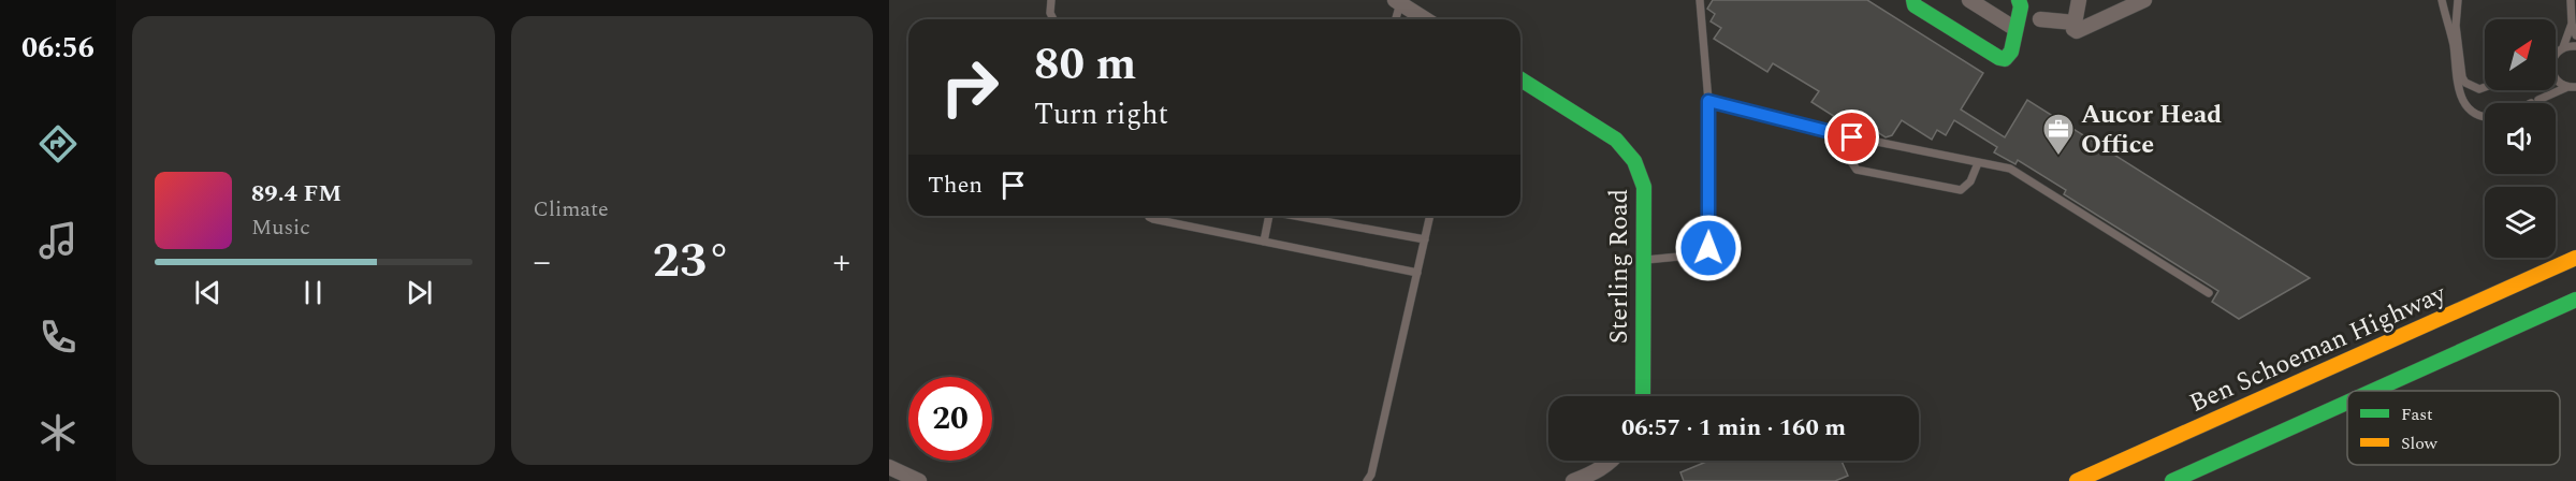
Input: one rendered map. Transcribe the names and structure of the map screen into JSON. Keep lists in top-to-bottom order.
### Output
{
  "streets": {
    "main road": ["Sterling Road", "Ben Schoeman Highway"]
  },
  "places": {
    "office": ["Aucor Head Office"]
  },
  "legend": ["Fast", "Slow"],
  "north": "top right",
  "page": {
    "tabs": "06:56",
    "tile": "Climate",
    "turn": ["80 m", "Turn right"],
    "then": "Then",
    "song": ["89.4 FM", "Music"],
    "heat": ["−", "23°", "+"],
    "limit": "20",
    "trip": "06:57 · 1 min · 160 m"
  }
}
